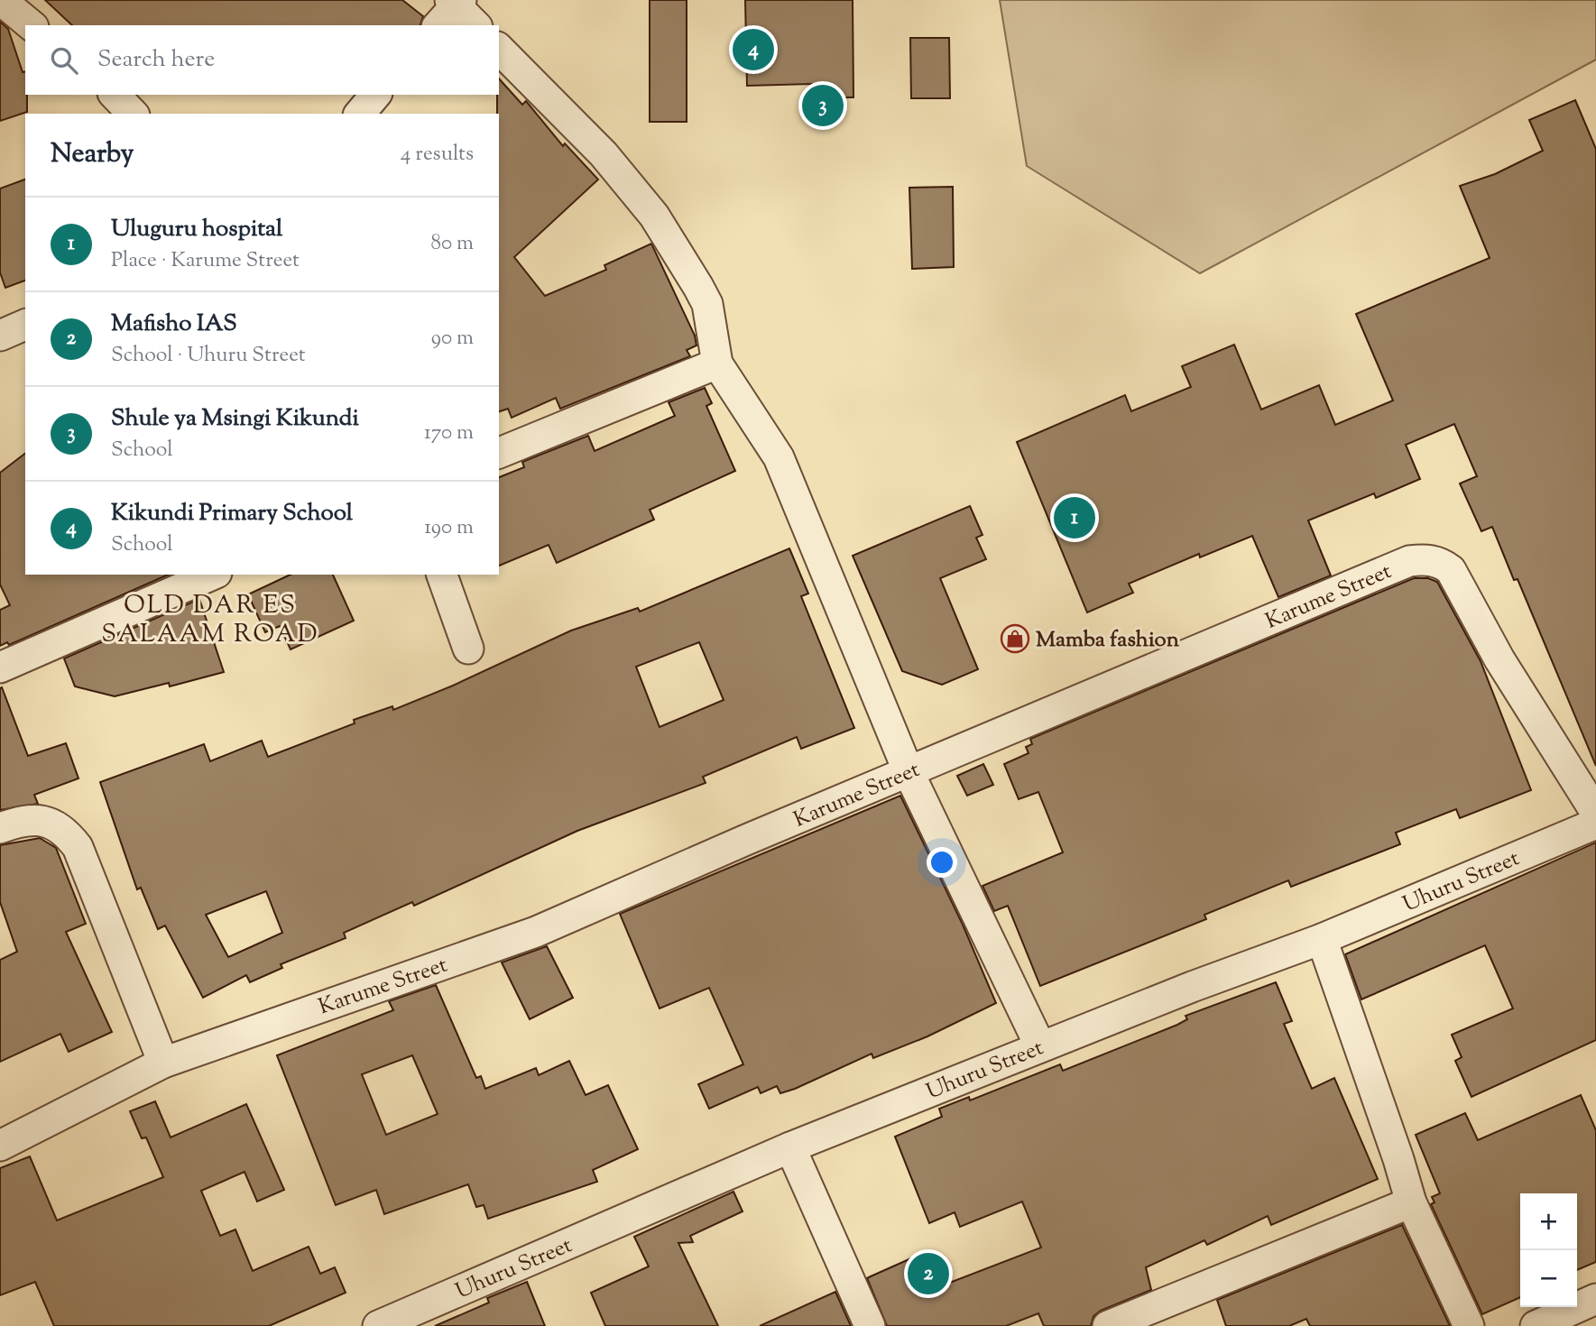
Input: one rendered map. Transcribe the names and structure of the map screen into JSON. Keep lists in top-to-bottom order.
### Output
{
  "streets": {
    "street": ["Karume Street", "Uhuru Street"]
  },
  "districts": ["OLD DAR ES SALAAM ROAD"],
  "places": {
    "shop": ["Mamba fashion"]
  },
  "page": {
    "pins": [
      "4",
      "3",
      "1",
      "2"
    ],
    "search": "Search here",
    "heading": ["Nearby", "4 results"],
    "list": [
      {
        "mark": "1",
        "name": "Uluguru hospital",
        "note": "Place · Karume Street",
        "value": "80 m"
      },
      {
        "mark": "2",
        "name": "Mafisho IAS",
        "note": "School · Uhuru Street",
        "value": "90 m"
      },
      {
        "mark": "3",
        "name": "Shule ya Msingi Kikundi",
        "note": "School",
        "value": "170 m"
      },
      {
        "mark": "4",
        "name": "Kikundi Primary School",
        "note": "School",
        "value": "190 m"
      }
    ],
    "map_buttons": ["+", "−"]
  }
}
